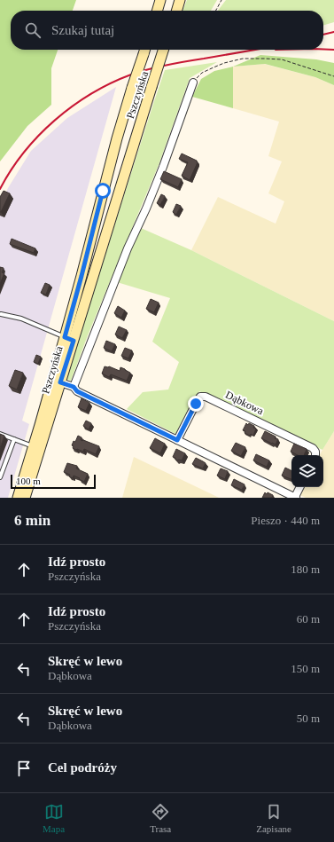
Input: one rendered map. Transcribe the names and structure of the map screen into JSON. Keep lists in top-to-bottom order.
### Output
{
  "streets": {
    "main road": ["Pszczyńska"],
    "street": ["Dąbkowa"]
  },
  "scale_bar": "100 m",
  "page": {
    "search": "Szukaj tutaj",
    "scale": "100 m",
    "heading": ["6 min", "Pieszo · 440 m"],
    "list": [
      ["Idź prosto", "Pszczyńska", "180 m"],
      ["Idź prosto", "Pszczyńska", "60 m"],
      ["Skręć w lewo", "Dąbkowa", "150 m"],
      ["Skręć w lewo", "Dąbkowa", "50 m"],
      "Cel podróży"
    ],
    "nav": ["Mapa", "Trasa", "Zapisane"]
  }
}
